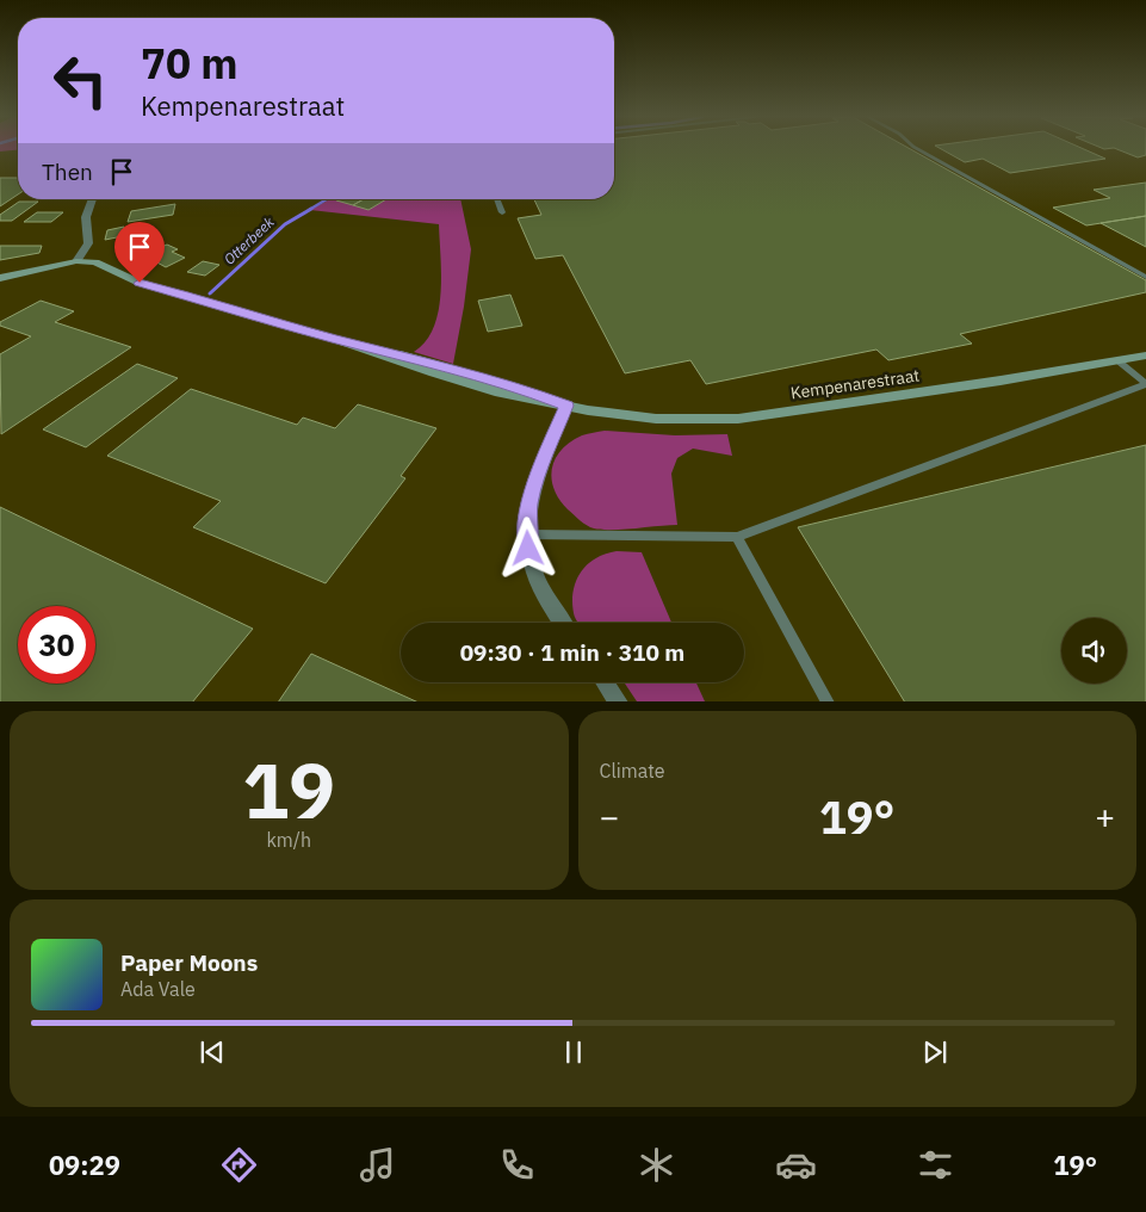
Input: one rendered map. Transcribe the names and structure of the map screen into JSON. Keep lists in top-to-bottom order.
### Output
{
  "streets": {
    "street": ["Kempenarestraat"]
  },
  "water": ["Otterbeek"],
  "page": {
    "turn": ["70 m", "Kempenarestraat"],
    "then": "Then",
    "limit": "30",
    "trip": "09:30 · 1 min · 310 m",
    "tile": [
      ["19", "km/h"],
      "Climate"
    ],
    "heat": ["−", "19°", "+"],
    "song": ["Paper Moons", "Ada Vale"],
    "tabs": ["09:29", "19°"]
  }
}
